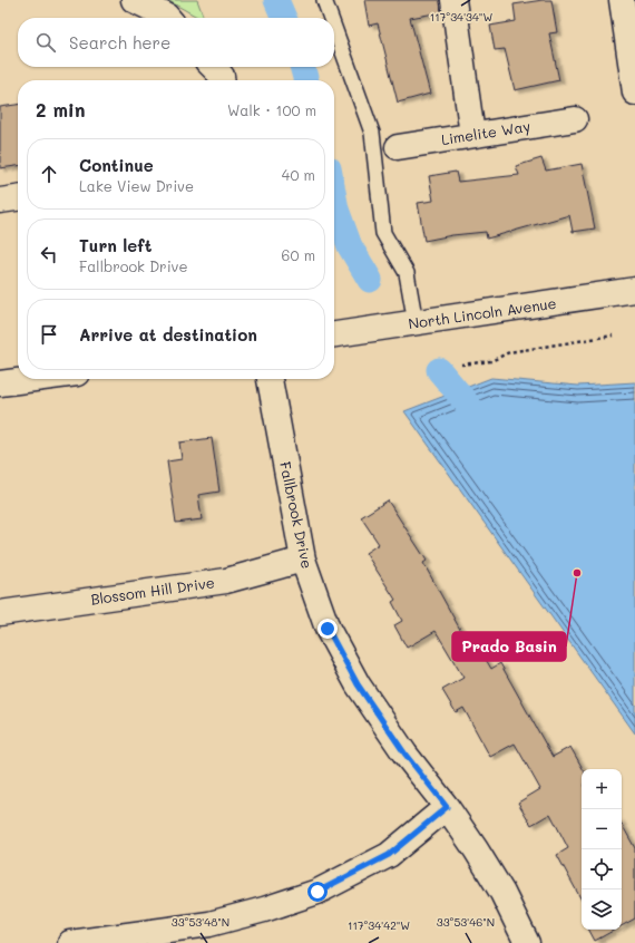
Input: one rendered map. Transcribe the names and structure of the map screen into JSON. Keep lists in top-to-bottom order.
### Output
{
  "streets": {
    "street": [
      "Limelite Way",
      "North Lincoln Avenue",
      "Fallbrook Drive",
      "Blossom Hill Drive"
    ]
  },
  "crossings": [
    ["Fallbrook Drive", "Blossom Hill Drive"]
  ],
  "places": ["Prado Basin"],
  "page": {
    "search": "Search here",
    "heading": ["2 min", "Walk · 100 m"],
    "list": [
      ["Continue", "Lake View Drive", "40 m"],
      ["Turn left", "Fallbrook Drive", "60 m"],
      "Arrive at destination"
    ],
    "map_buttons": ["+", "−"]
  },
  "coordinates": [
    "117°34'34\"W",
    "33°53'48\"N",
    "33°53'46\"N",
    "117°34'42\"W"
  ]
}
